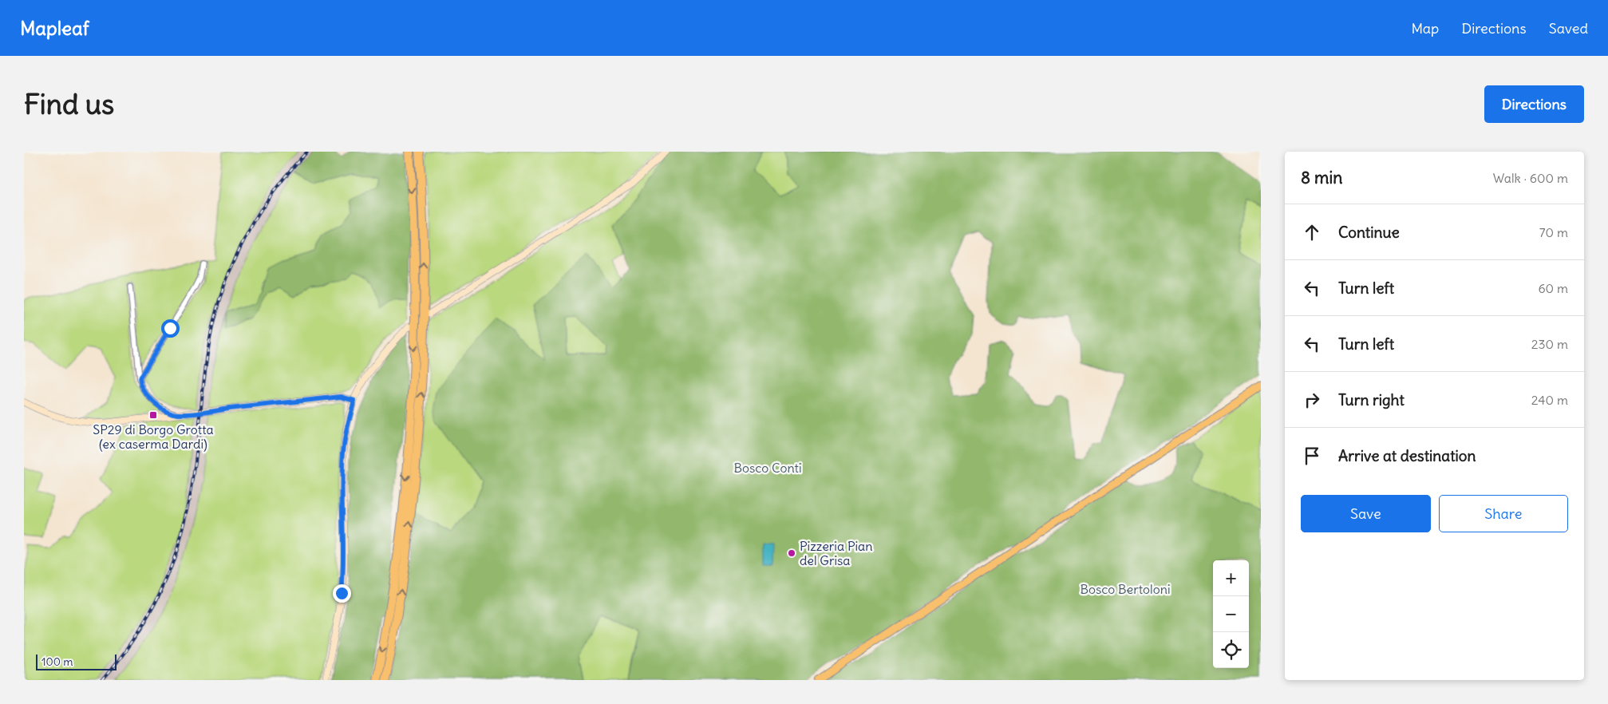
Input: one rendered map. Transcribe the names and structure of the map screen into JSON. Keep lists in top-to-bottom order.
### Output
{
  "parks": ["Bosco Conti", "Bosco Bertoloni"],
  "places": {
    "transit": ["SP29 di Borgo Grotta (ex caserma Dardi)"],
    "other": ["Pizzeria Pian del Grisa"]
  },
  "scale_bar": "100 m",
  "page": {
    "header": "Mapleaf",
    "nav": ["Map", "Directions", "Saved"],
    "buttons": [
      "Directions",
      ["Save", "Share"]
    ],
    "title": "Find us",
    "heading": ["8 min", "Walk · 600 m"],
    "list": [
      ["Continue", "70 m"],
      ["Turn left", "60 m"],
      ["Turn left", "230 m"],
      ["Turn right", "240 m"],
      "Arrive at destination"
    ],
    "map_buttons": ["+", "−"],
    "scale": "100 m"
  }
}
